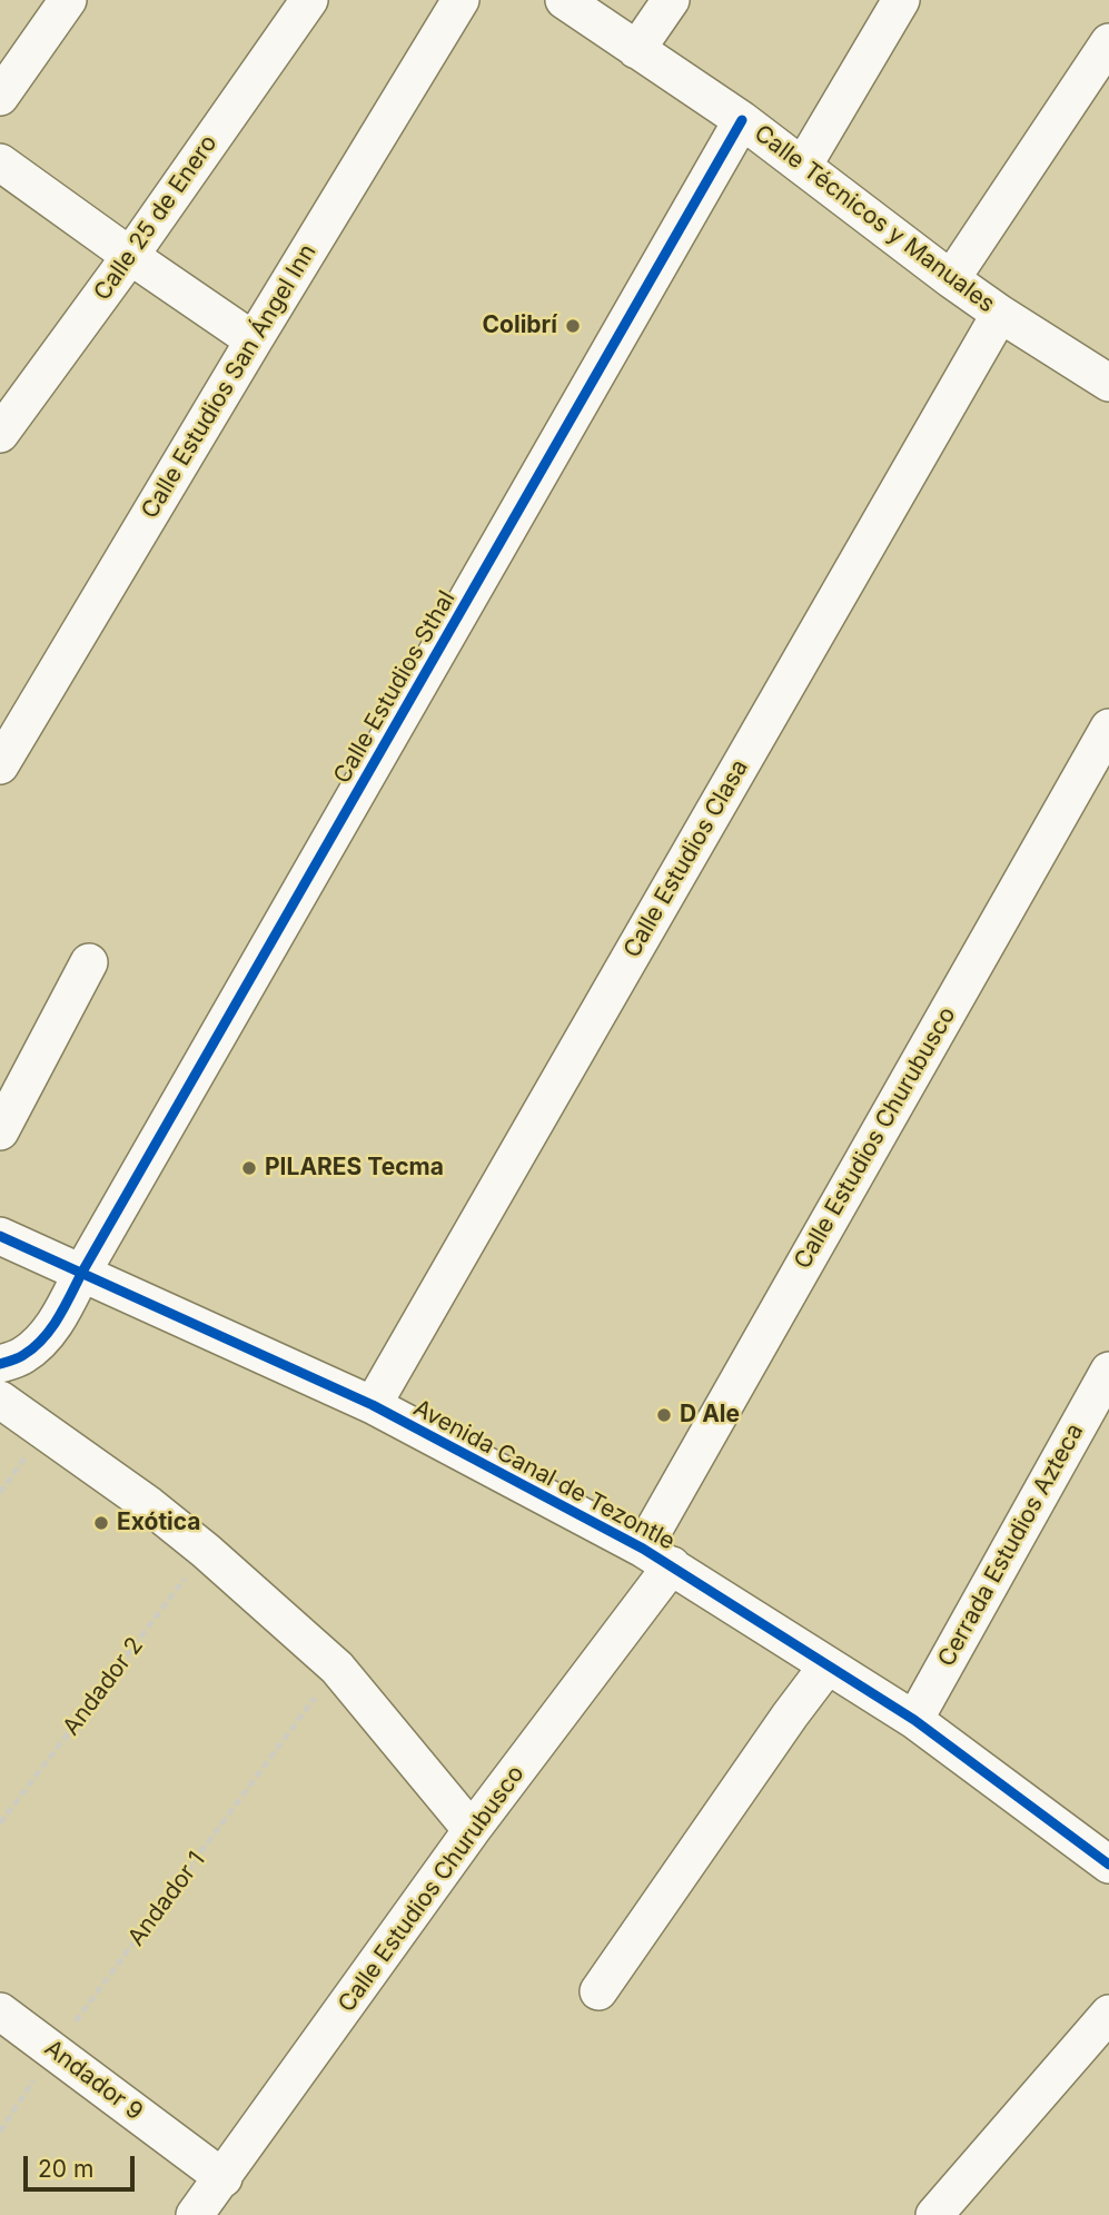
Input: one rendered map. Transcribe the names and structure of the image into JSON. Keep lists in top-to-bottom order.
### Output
{
  "streets": {
    "street": [
      "Calle 25 de Enero",
      "Calle Técnicos y Manuales",
      "Calle Estudios San Ángel Inn",
      "Calle Estudios Sthal",
      "Calle Estudios Clasa",
      "Calle Estudios Churubusco",
      "Avenida Canal de Tezontle",
      "Cerrada Estudios Azteca",
      "Andador 9"
    ],
    "path": ["Andador 2", "Andador 1"]
  },
  "crossings": [
    ["Calle Técnicos y Manuales", "Calle Estudios Sthal"],
    ["Calle Técnicos y Manuales", "Calle Estudios Clasa"],
    ["Calle Estudios Sthal", "Avenida Canal de Tezontle"],
    ["Calle Estudios Clasa", "Avenida Canal de Tezontle"],
    ["Calle Estudios Churubusco", "Avenida Canal de Tezontle"],
    ["Calle Estudios Churubusco", "Andador 9"],
    ["Avenida Canal de Tezontle", "Cerrada Estudios Azteca"],
    ["Andador 1", "Andador 9"]
  ],
  "places": [
    "Colibrí",
    "PILARES Tecma",
    "D Ale",
    "Exótica"
  ],
  "scale_bar": "20 m"
}
